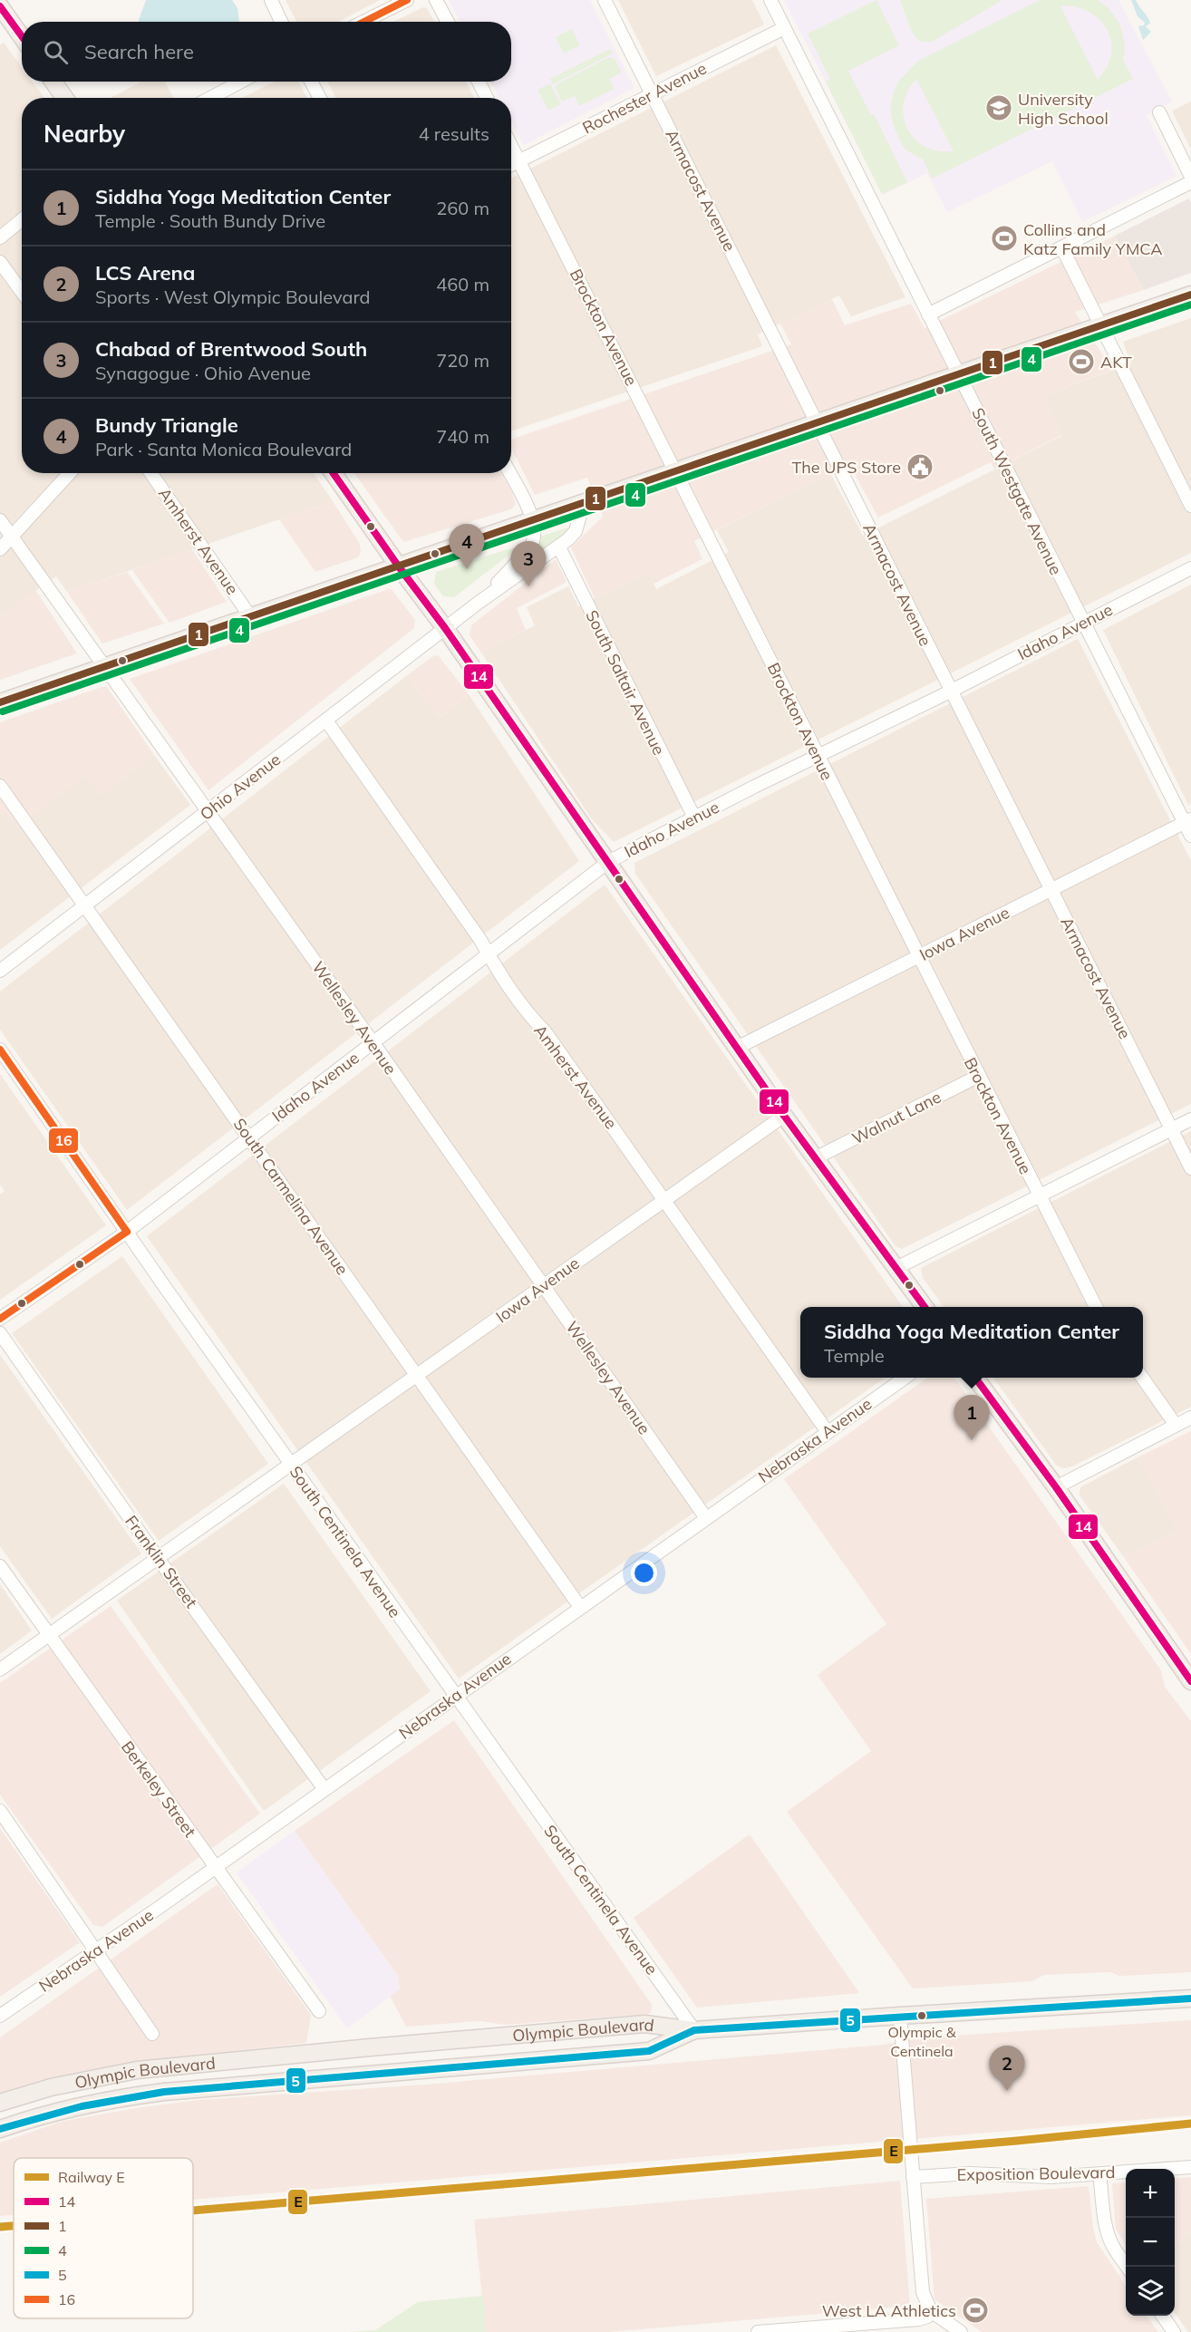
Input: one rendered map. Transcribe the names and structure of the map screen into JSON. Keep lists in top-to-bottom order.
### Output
{
  "streets": {
    "main road": ["Olympic Boulevard"],
    "street": [
      "Rochester Avenue",
      "Armacost Avenue",
      "Brockton Avenue",
      "South Westgate Avenue",
      "Amherst Avenue",
      "Idaho Avenue",
      "South Saltair Avenue",
      "Ohio Avenue",
      "Iowa Avenue",
      "Wellesley Avenue",
      "Walnut Lane",
      "South Carmelina Avenue",
      "Nebraska Avenue",
      "South Centinela Avenue",
      "Franklin Street",
      "Berkeley Street",
      "Exposition Boulevard"
    ]
  },
  "crossings": [
    ["Rochester Avenue", "Armacost Avenue"],
    ["Rochester Avenue", "Brockton Avenue"],
    ["Rochester Avenue", "South Westgate Avenue"],
    ["Armacost Avenue", "Idaho Avenue"],
    ["Armacost Avenue", "Iowa Avenue"],
    ["Brockton Avenue", "Idaho Avenue"],
    ["Brockton Avenue", "Iowa Avenue"],
    ["Brockton Avenue", "Walnut Lane"],
    ["South Westgate Avenue", "Idaho Avenue"],
    ["South Westgate Avenue", "Iowa Avenue"],
    ["Amherst Avenue", "Idaho Avenue"],
    ["Amherst Avenue", "Ohio Avenue"],
    ["Amherst Avenue", "Iowa Avenue"],
    ["Amherst Avenue", "Nebraska Avenue"],
    ["Idaho Avenue", "South Saltair Avenue"],
    ["Idaho Avenue", "Wellesley Avenue"],
    ["Idaho Avenue", "South Carmelina Avenue"],
    ["Idaho Avenue", "South Centinela Avenue"],
    ["South Saltair Avenue", "Ohio Avenue"],
    ["Ohio Avenue", "Wellesley Avenue"],
    ["Ohio Avenue", "South Carmelina Avenue"],
    ["Iowa Avenue", "Wellesley Avenue"],
    ["Iowa Avenue", "South Carmelina Avenue"],
    ["Iowa Avenue", "South Centinela Avenue"],
    ["Iowa Avenue", "Franklin Street"],
    ["Iowa Avenue", "Berkeley Street"],
    ["Wellesley Avenue", "Nebraska Avenue"],
    ["South Carmelina Avenue", "Nebraska Avenue"],
    ["Nebraska Avenue", "South Centinela Avenue"],
    ["Nebraska Avenue", "Franklin Street"],
    ["Nebraska Avenue", "Berkeley Street"],
    ["South Centinela Avenue", "Olympic Boulevard"]
  ],
  "places": {
    "school or university": ["University High School"],
    "sports": ["Collins and Katz Family YMCA", "AKT", "West LA Athletics"],
    "public building": ["The UPS Store"],
    "other": ["Olympic & Centinela"]
  },
  "lines": [
    "transit line 16",
    "transit line 14",
    "transit line 1",
    "transit line 4",
    "transit line 5",
    "rail line E"
  ],
  "legend": [
    "Railway E",
    "14",
    "1",
    "4",
    "5",
    "16"
  ],
  "page": {
    "search": "Search here",
    "heading": ["Nearby", "4 results"],
    "list": [
      {
        "mark": "1",
        "name": "Siddha Yoga Meditation Center",
        "note": "Temple · South Bundy Drive",
        "value": "260 m"
      },
      {
        "mark": "2",
        "name": "LCS Arena",
        "note": "Sports · West Olympic Boulevard",
        "value": "460 m"
      },
      {
        "mark": "3",
        "name": "Chabad of Brentwood South",
        "note": "Synagogue · Ohio Avenue",
        "value": "720 m"
      },
      {
        "mark": "4",
        "name": "Bundy Triangle",
        "note": "Park · Santa Monica Boulevard",
        "value": "740 m"
      }
    ],
    "pins": [
      "4",
      "3",
      "1",
      "2"
    ],
    "popup": ["Siddha Yoga Meditation Center", "Temple"],
    "map_buttons": ["+", "−"]
  }
}
